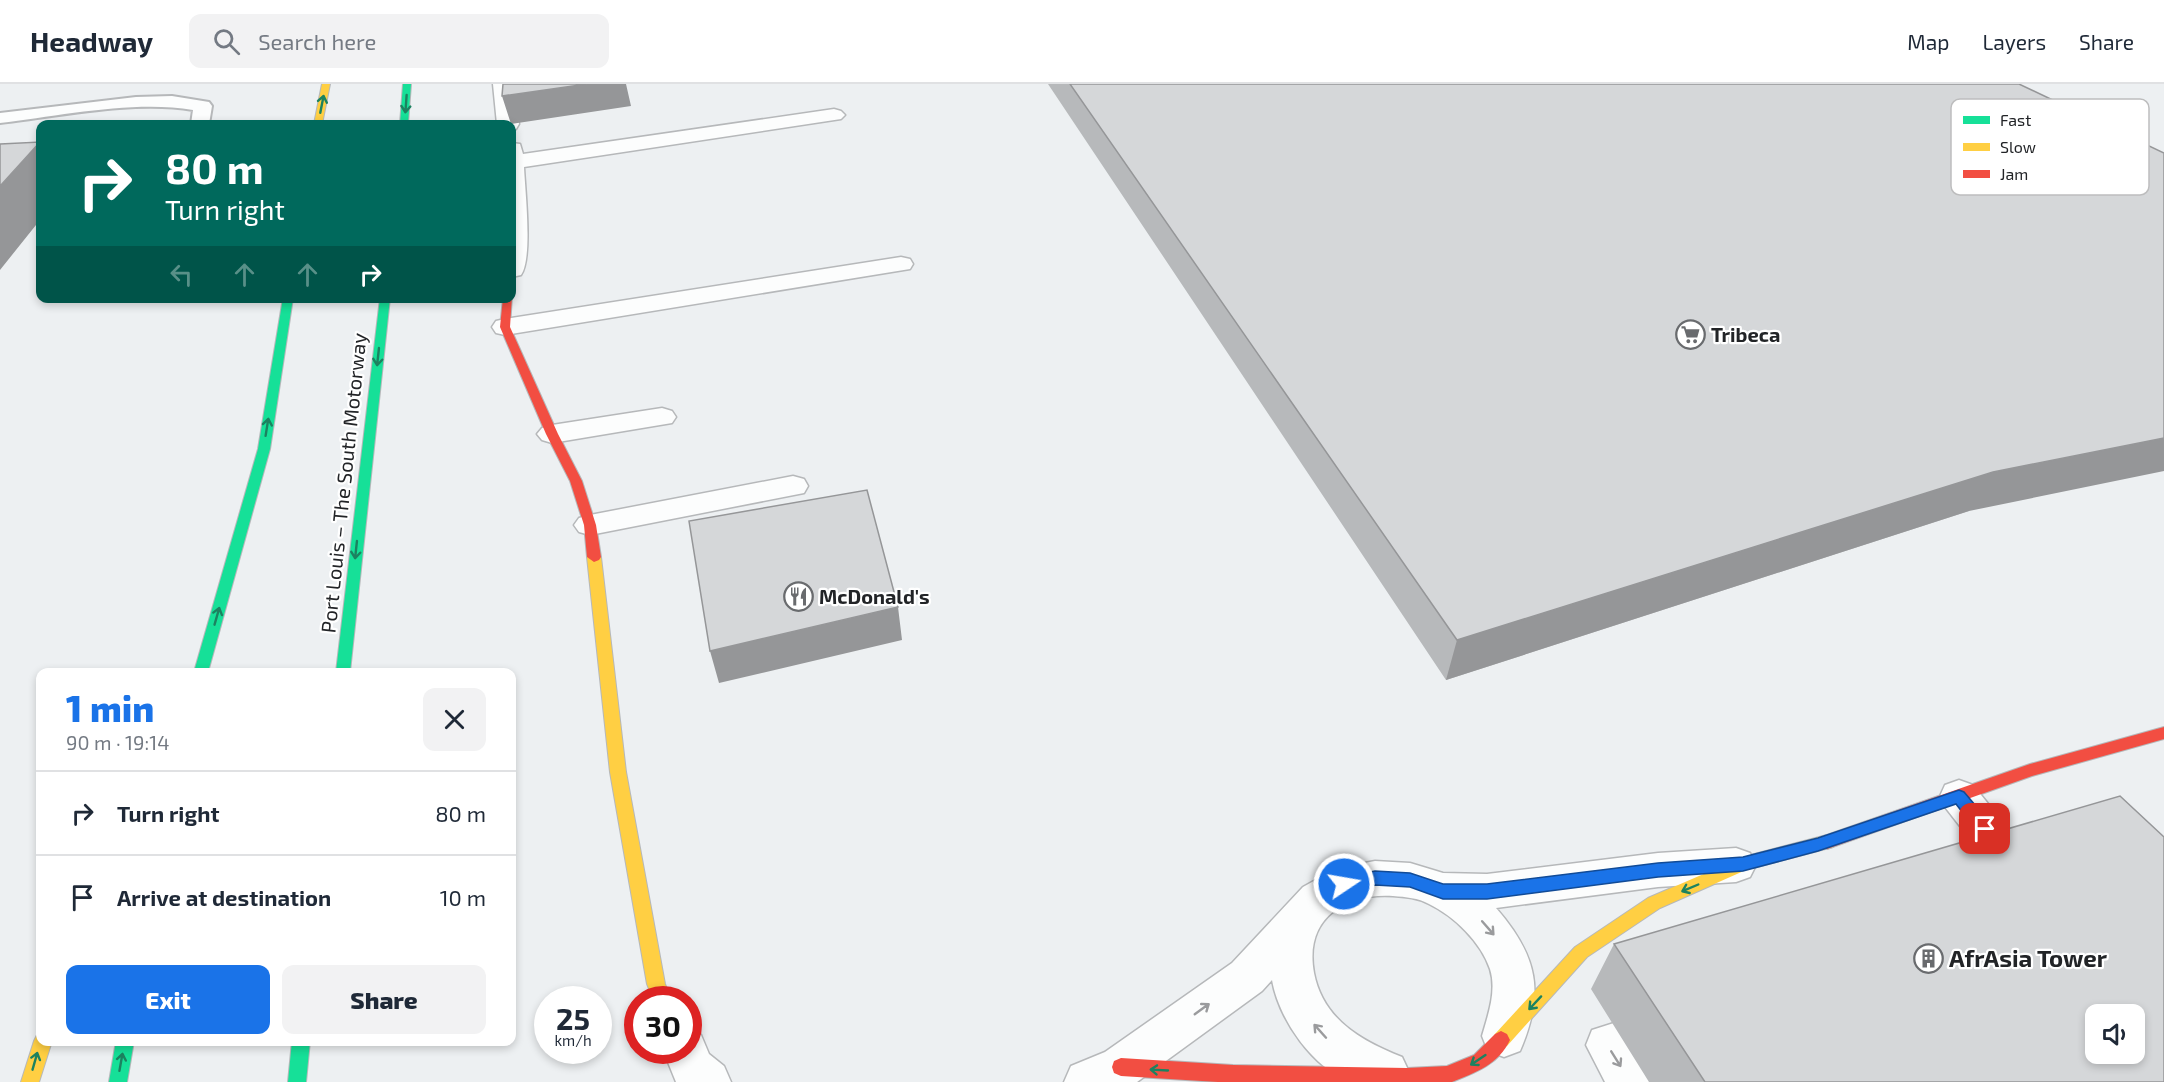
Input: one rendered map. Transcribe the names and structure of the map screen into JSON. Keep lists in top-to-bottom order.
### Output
{
  "streets": {
    "main road": ["Port Louis – The South Motorway"]
  },
  "places": {
    "supermarket": ["Tribeca"],
    "restaurant": ["McDonald's"],
    "building": ["AfrAsia Tower"]
  },
  "legend": ["Fast", "Slow", "Jam"],
  "page": {
    "header": "Headway",
    "search": "Search here",
    "nav": ["Map", "Layers", "Share"],
    "turn": ["80 m", "Turn right"],
    "heading": ["1 min", "90 m · 19:14"],
    "list": [
      {
        "name": "Turn right",
        "value": "80 m"
      },
      {
        "name": "Arrive at destination",
        "value": "10 m"
      }
    ],
    "buttons": ["Exit", "Share"],
    "speed": "25 km/h",
    "limit": "30"
  }
}
